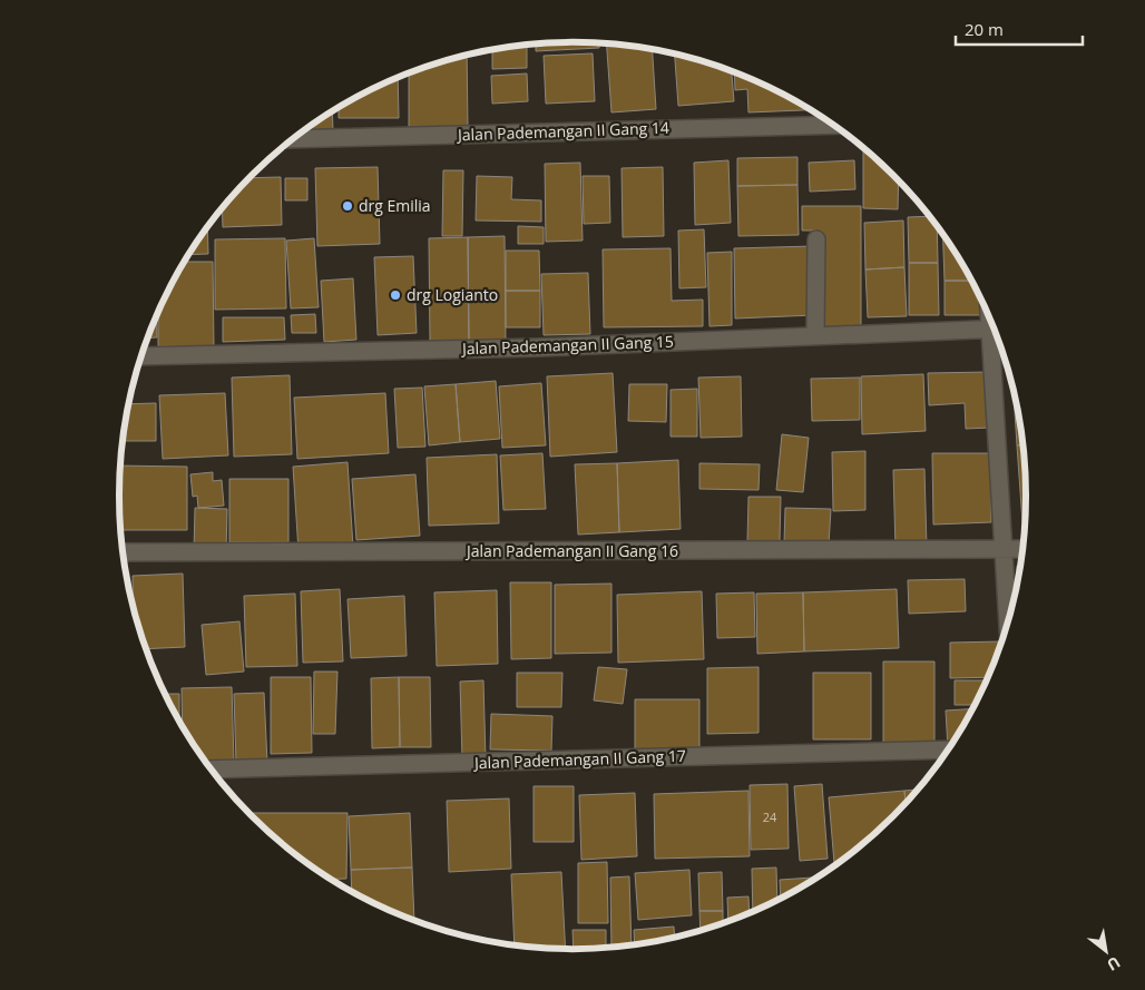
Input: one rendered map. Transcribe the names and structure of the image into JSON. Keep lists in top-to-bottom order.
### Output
{
  "streets": {
    "street": [
      "Jalan Pademangan II Gang 14",
      "Jalan Pademangan II Gang 15",
      "Jalan Pademangan II Gang 16",
      "Jalan Pademangan II Gang 17"
    ]
  },
  "places": ["drg Emilia", "drg Logianto"],
  "house_numbers": ["24"],
  "scale_bar": "20 m",
  "north": "bottom right"
}
